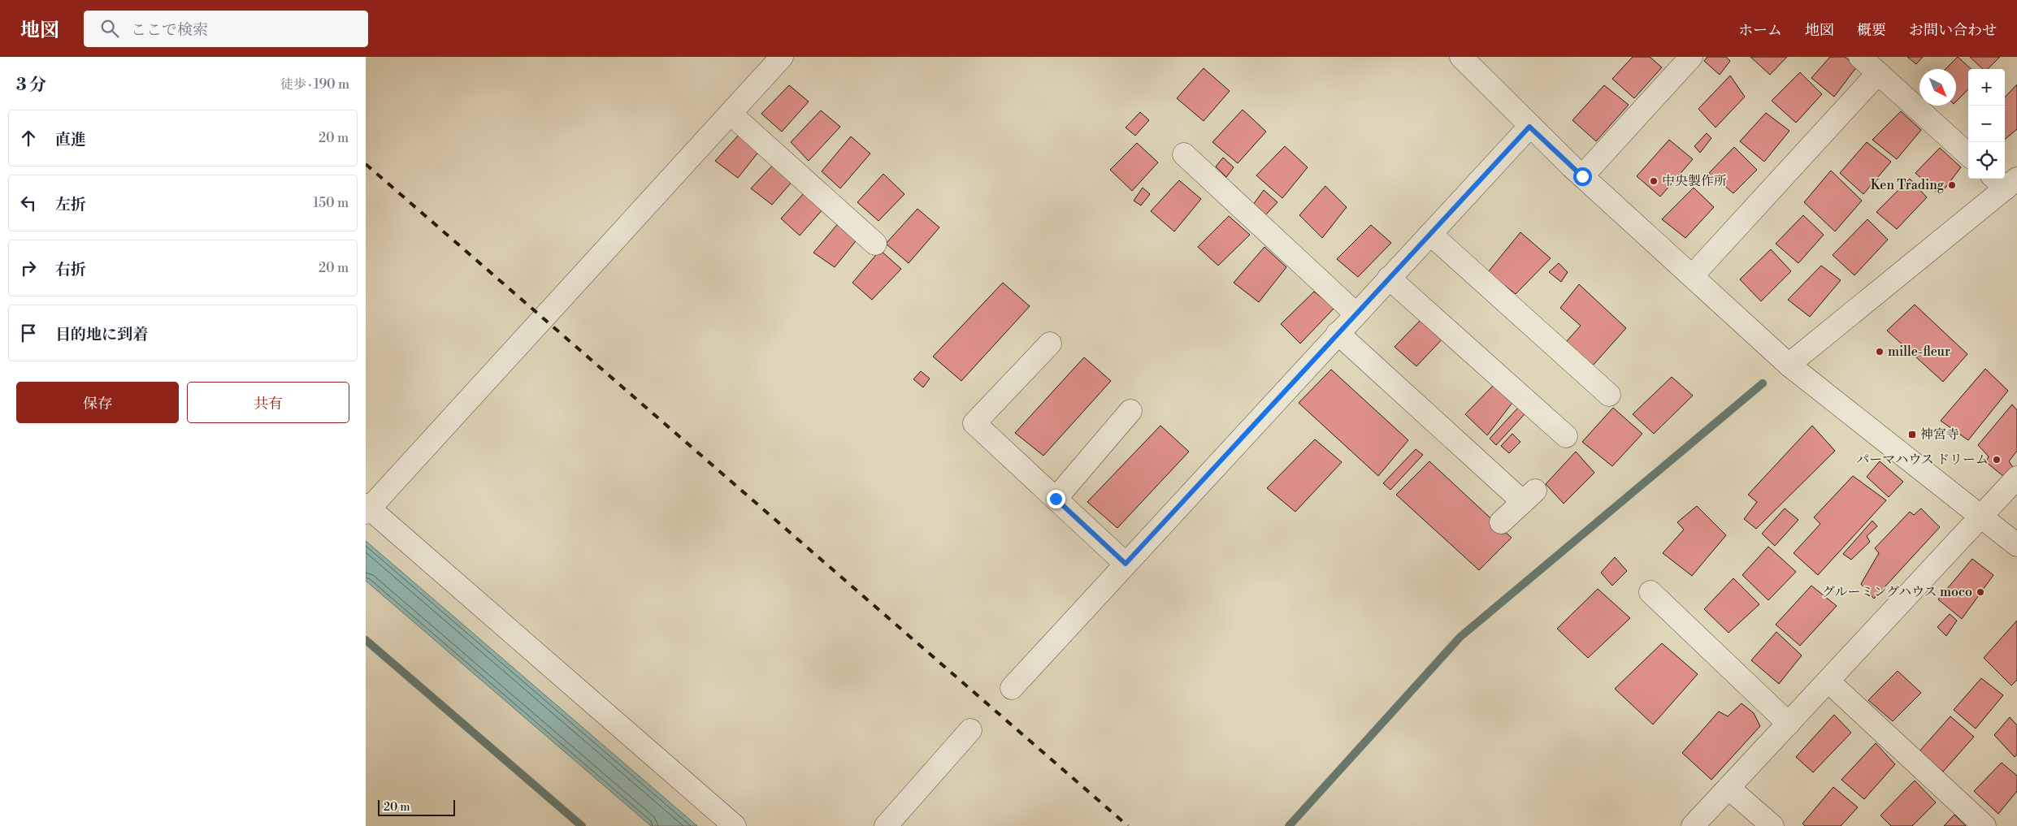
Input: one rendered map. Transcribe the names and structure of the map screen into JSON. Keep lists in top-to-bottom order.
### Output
{
  "places": {
    "other": [
      "中央製作所",
      "Ken Trading",
      "mille-fleur",
      "パーマハウス ドリーム",
      "グルーミングハウス moco"
    ],
    "transit": ["神宮寺"]
  },
  "scale_bar": "20 m",
  "north": "bottom right",
  "page": {
    "header": "地図",
    "search": "ここで検索",
    "nav": [
      "ホーム",
      "地図",
      "概要",
      "お問い合わせ"
    ],
    "heading": ["3 分", "徒歩 · 190 m"],
    "map_buttons": ["+", "−"],
    "list": [
      ["直進", "20 m"],
      ["左折", "150 m"],
      ["右折", "20 m"],
      "目的地に到着"
    ],
    "buttons": ["保存", "共有"],
    "scale": "20 m"
  }
}
